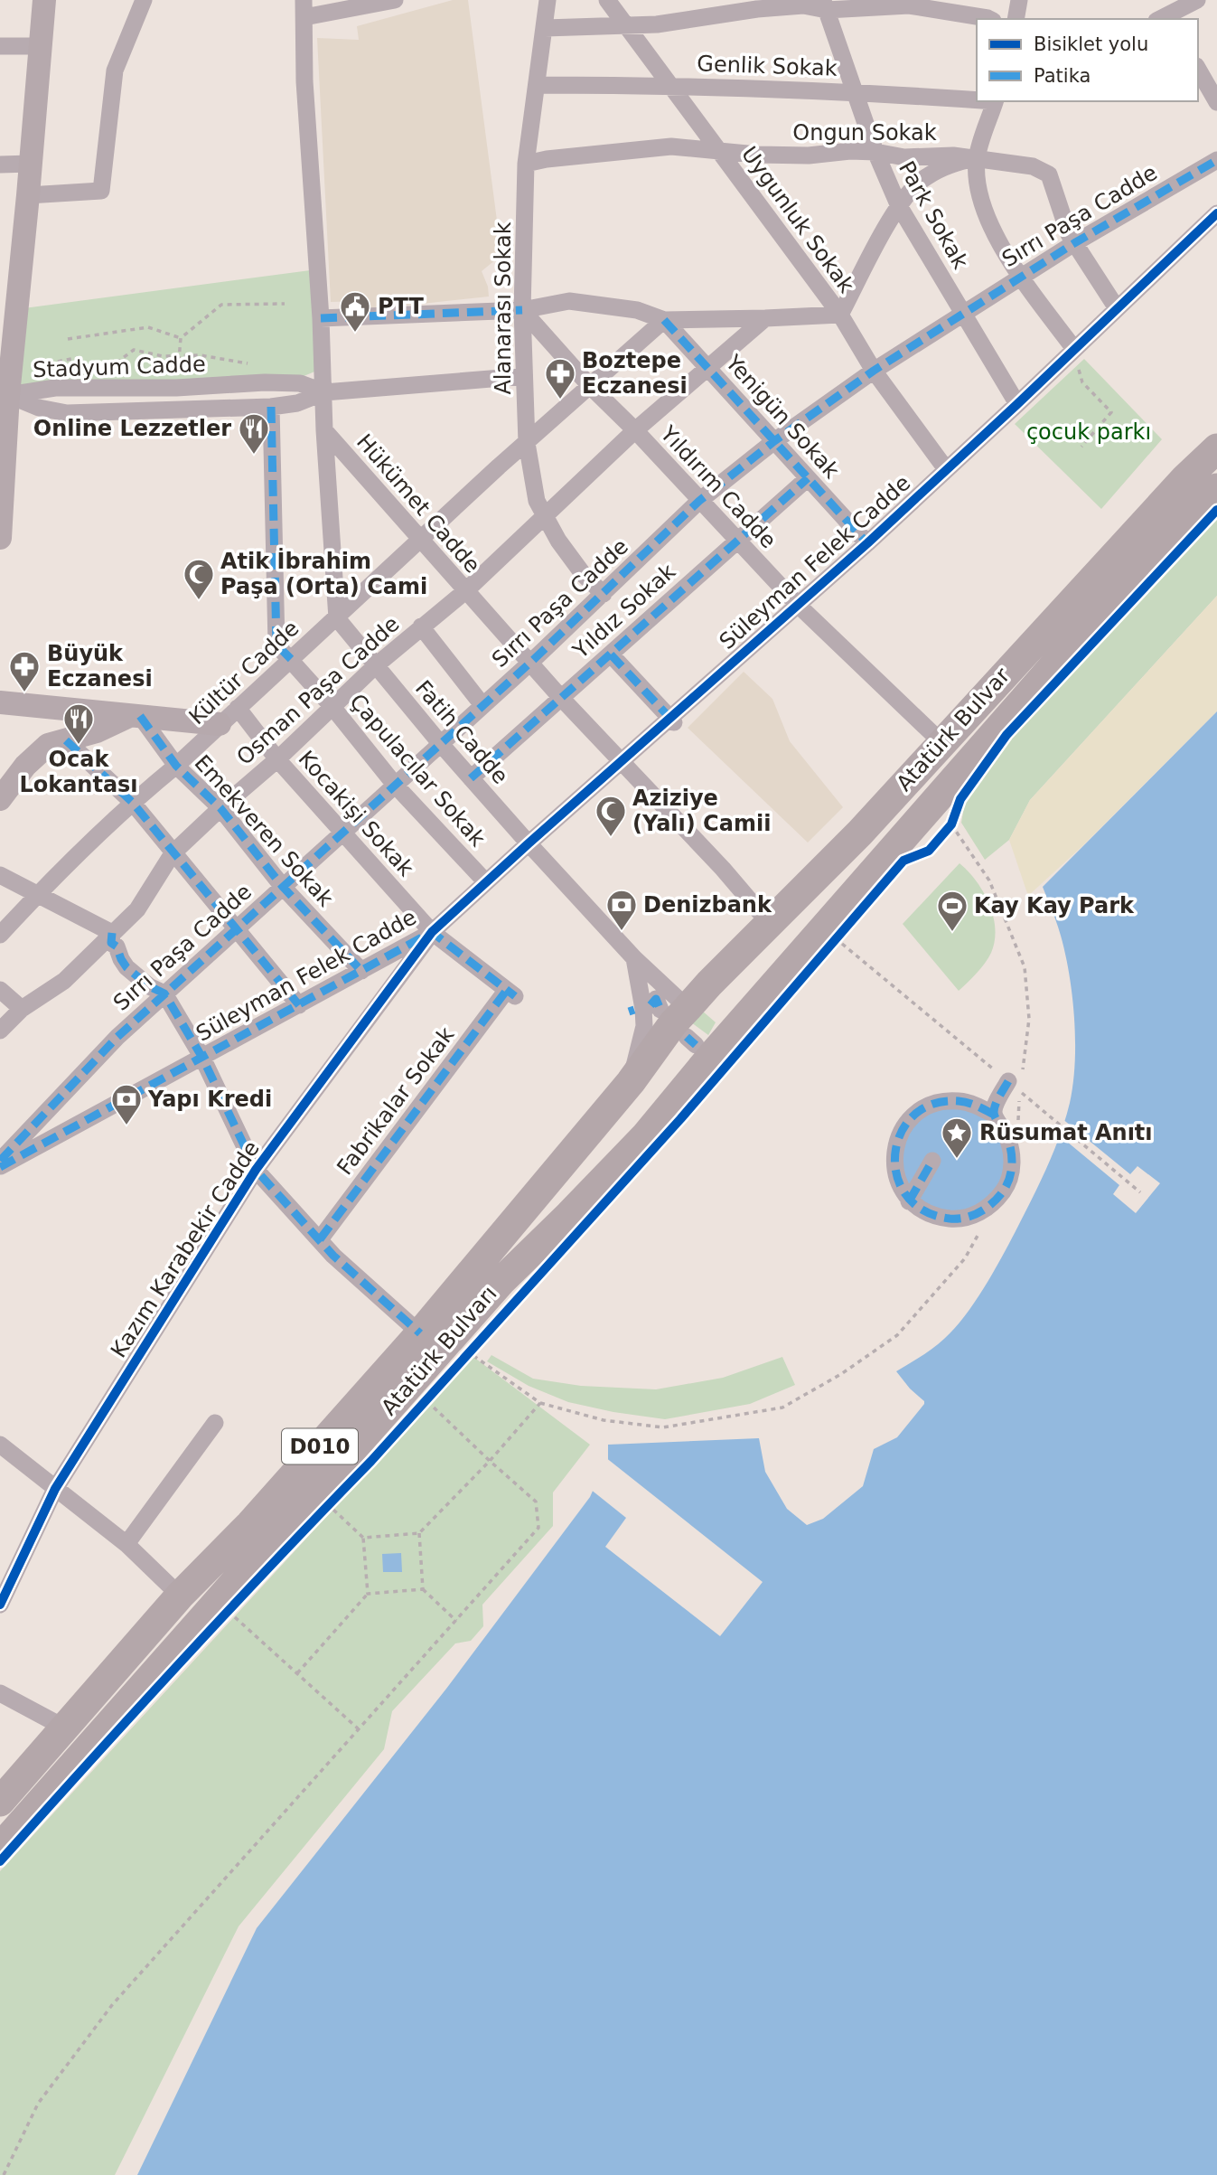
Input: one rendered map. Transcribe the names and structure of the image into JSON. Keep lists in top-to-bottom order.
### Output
{
  "streets": {
    "highway": ["Atatürk Bulvar", "Atatürk Bulvarı", "D010"],
    "street": [
      "Genlik Sokak",
      "Ongun Sokak",
      "Park Sokak",
      "Sırrı Paşa Cadde",
      "Uygunluk Sokak",
      "Alanarası Sokak",
      "Stadyum Cadde",
      "Yenigün Sokak",
      "Yıldırım Cadde",
      "Hükümet Cadde",
      "Süleyman Felek Cadde",
      "Yıldız Sokak",
      "Kültür Cadde",
      "Osman Paşa Cadde",
      "Fatih Cadde",
      "Çapulacılar Sokak",
      "Kocakişi Sokak",
      "Emekveren Sokak",
      "Fabrikalar Sokak",
      "Kazım Karabekir Cadde"
    ]
  },
  "crossings": [
    ["Genlik Sokak", "Park Sokak"],
    ["Genlik Sokak", "Uygunluk Sokak"],
    ["Genlik Sokak", "Alanarası Sokak"],
    ["Ongun Sokak", "Park Sokak"],
    ["Ongun Sokak", "Sırrı Paşa Cadde"],
    ["Ongun Sokak", "Uygunluk Sokak"],
    ["Ongun Sokak", "Alanarası Sokak"],
    ["Park Sokak", "Sırrı Paşa Cadde"],
    ["Park Sokak", "Süleyman Felek Cadde"],
    ["Sırrı Paşa Cadde", "Uygunluk Sokak"],
    ["Sırrı Paşa Cadde", "Alanarası Sokak"],
    ["Sırrı Paşa Cadde", "Yenigün Sokak"],
    ["Sırrı Paşa Cadde", "Yıldırım Cadde"],
    ["Sırrı Paşa Cadde", "Hükümet Cadde"],
    ["Sırrı Paşa Cadde", "Fatih Cadde"],
    ["Sırrı Paşa Cadde", "Çapulacılar Sokak"],
    ["Sırrı Paşa Cadde", "Kocakişi Sokak"],
    ["Sırrı Paşa Cadde", "Emekveren Sokak"],
    ["Uygunluk Sokak", "Süleyman Felek Cadde"],
    ["Alanarası Sokak", "Stadyum Cadde"],
    ["Alanarası Sokak", "Yıldırım Cadde"],
    ["Alanarası Sokak", "Kültür Cadde"],
    ["Alanarası Sokak", "Osman Paşa Cadde"],
    ["Stadyum Cadde", "Hükümet Cadde"],
    ["Stadyum Cadde", "Çapulacılar Sokak"],
    ["Yenigün Sokak", "Süleyman Felek Cadde"],
    ["Yenigün Sokak", "Yıldız Sokak"],
    ["Yenigün Sokak", "Kültür Cadde"],
    ["Yenigün Sokak", "Osman Paşa Cadde"],
    ["Yıldırım Cadde", "Süleyman Felek Cadde"],
    ["Yıldırım Cadde", "Yıldız Sokak"],
    ["Yıldırım Cadde", "Kültür Cadde"],
    ["Yıldırım Cadde", "Osman Paşa Cadde"],
    ["Yıldırım Cadde", "Atatürk Bulvar"],
    ["Hükümet Cadde", "Süleyman Felek Cadde"],
    ["Hükümet Cadde", "Yıldız Sokak"],
    ["Hükümet Cadde", "Kültür Cadde"],
    ["Hükümet Cadde", "Osman Paşa Cadde"],
    ["Hükümet Cadde", "Atatürk Bulvar"],
    ["Süleyman Felek Cadde", "Fatih Cadde"],
    ["Süleyman Felek Cadde", "Çapulacılar Sokak"],
    ["Süleyman Felek Cadde", "Kocakişi Sokak"],
    ["Süleyman Felek Cadde", "Emekveren Sokak"],
    ["Süleyman Felek Cadde", "Kazım Karabekir Cadde"],
    ["Yıldız Sokak", "Fatih Cadde"],
    ["Kültür Cadde", "Fatih Cadde"],
    ["Kültür Cadde", "Çapulacılar Sokak"],
    ["Kültür Cadde", "Kocakişi Sokak"],
    ["Kültür Cadde", "Emekveren Sokak"],
    ["Osman Paşa Cadde", "Fatih Cadde"],
    ["Osman Paşa Cadde", "Çapulacılar Sokak"],
    ["Osman Paşa Cadde", "Kocakişi Sokak"],
    ["Osman Paşa Cadde", "Emekveren Sokak"],
    ["Atatürk Bulvar", "Fatih Cadde"],
    ["Atatürk Bulvar", "Atatürk Bulvarı"],
    ["Fatih Cadde", "Atatürk Bulvarı"],
    ["Kocakişi Sokak", "Fabrikalar Sokak"],
    ["Kocakişi Sokak", "Kazım Karabekir Cadde"]
  ],
  "parks": ["çocuk parkı"],
  "places": {
    "public building": ["PTT"],
    "pharmacy": ["Boztepe Eczanesi", "Büyük Eczanesi"],
    "restaurant": ["Online Lezzetler", "Ocak Lokantası"],
    "mosque": ["Atik İbrahim Paşa (Orta) Cami", "Aziziye (Yalı) Camii"],
    "bank": ["Denizbank", "Yapı Kredi"],
    "sports": ["Kay Kay Park"],
    "place": ["Rüsumat Anıtı"]
  },
  "legend": ["Bisiklet yolu", "Patika"]
}
